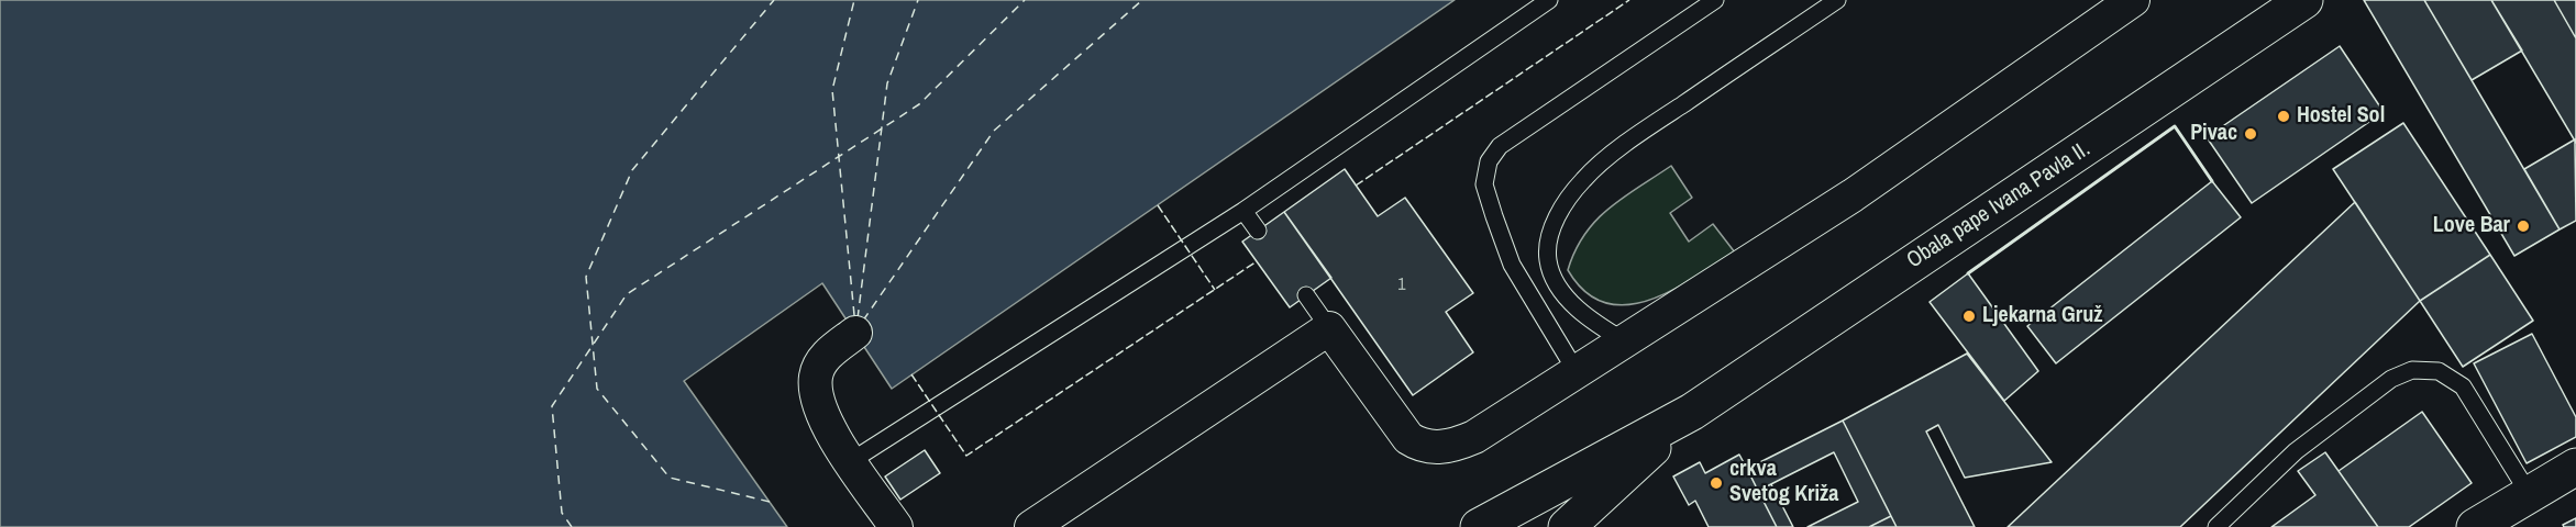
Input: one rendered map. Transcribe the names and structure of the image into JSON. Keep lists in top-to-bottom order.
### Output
{
  "streets": {
    "main road": ["Obala pape Ivana Pavla II."]
  },
  "places": [
    "Hostel Sol",
    "Pivac",
    "Love Bar",
    "Ljekarna Gruž",
    "crkva Svetog Križa"
  ],
  "house_numbers": ["1"]
}
